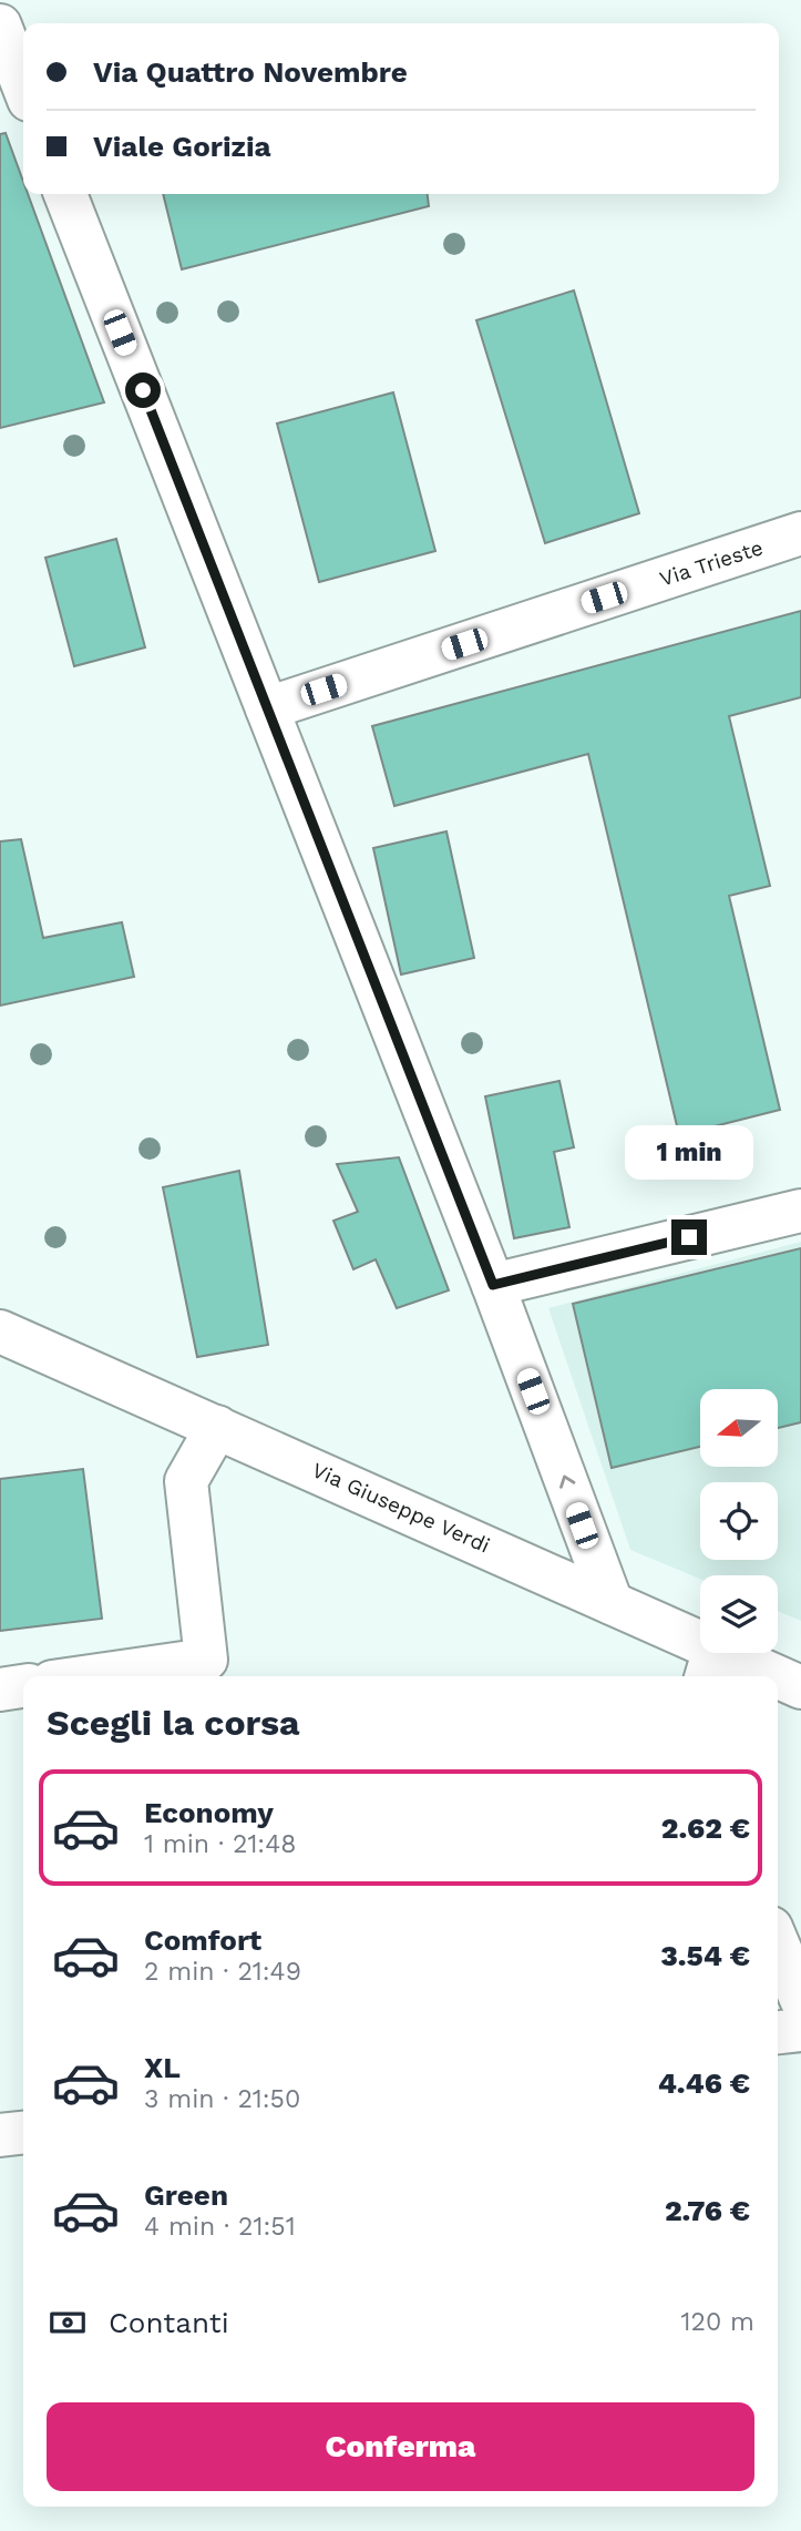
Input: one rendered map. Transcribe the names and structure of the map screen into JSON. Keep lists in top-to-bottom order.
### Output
{
  "streets": {
    "street": ["Via Trieste", "Via Giuseppe Verdi"]
  },
  "north": "left",
  "page": {
    "banner": ["Via Quattro Novembre", "Viale Gorizia"],
    "bubble": "1 min",
    "heading": "Scegli la corsa",
    "list": [
      {
        "name": "Economy",
        "note": "1 min · 21:48",
        "value": "2.62 €"
      },
      {
        "name": "Comfort",
        "note": "2 min · 21:49",
        "value": "3.54 €"
      },
      {
        "name": "XL",
        "note": "3 min · 21:50",
        "value": "4.46 €"
      },
      {
        "name": "Green",
        "note": "4 min · 21:51",
        "value": "2.76 €"
      }
    ],
    "pay": ["Contanti", "120 m"],
    "buttons": "Conferma"
  }
}
